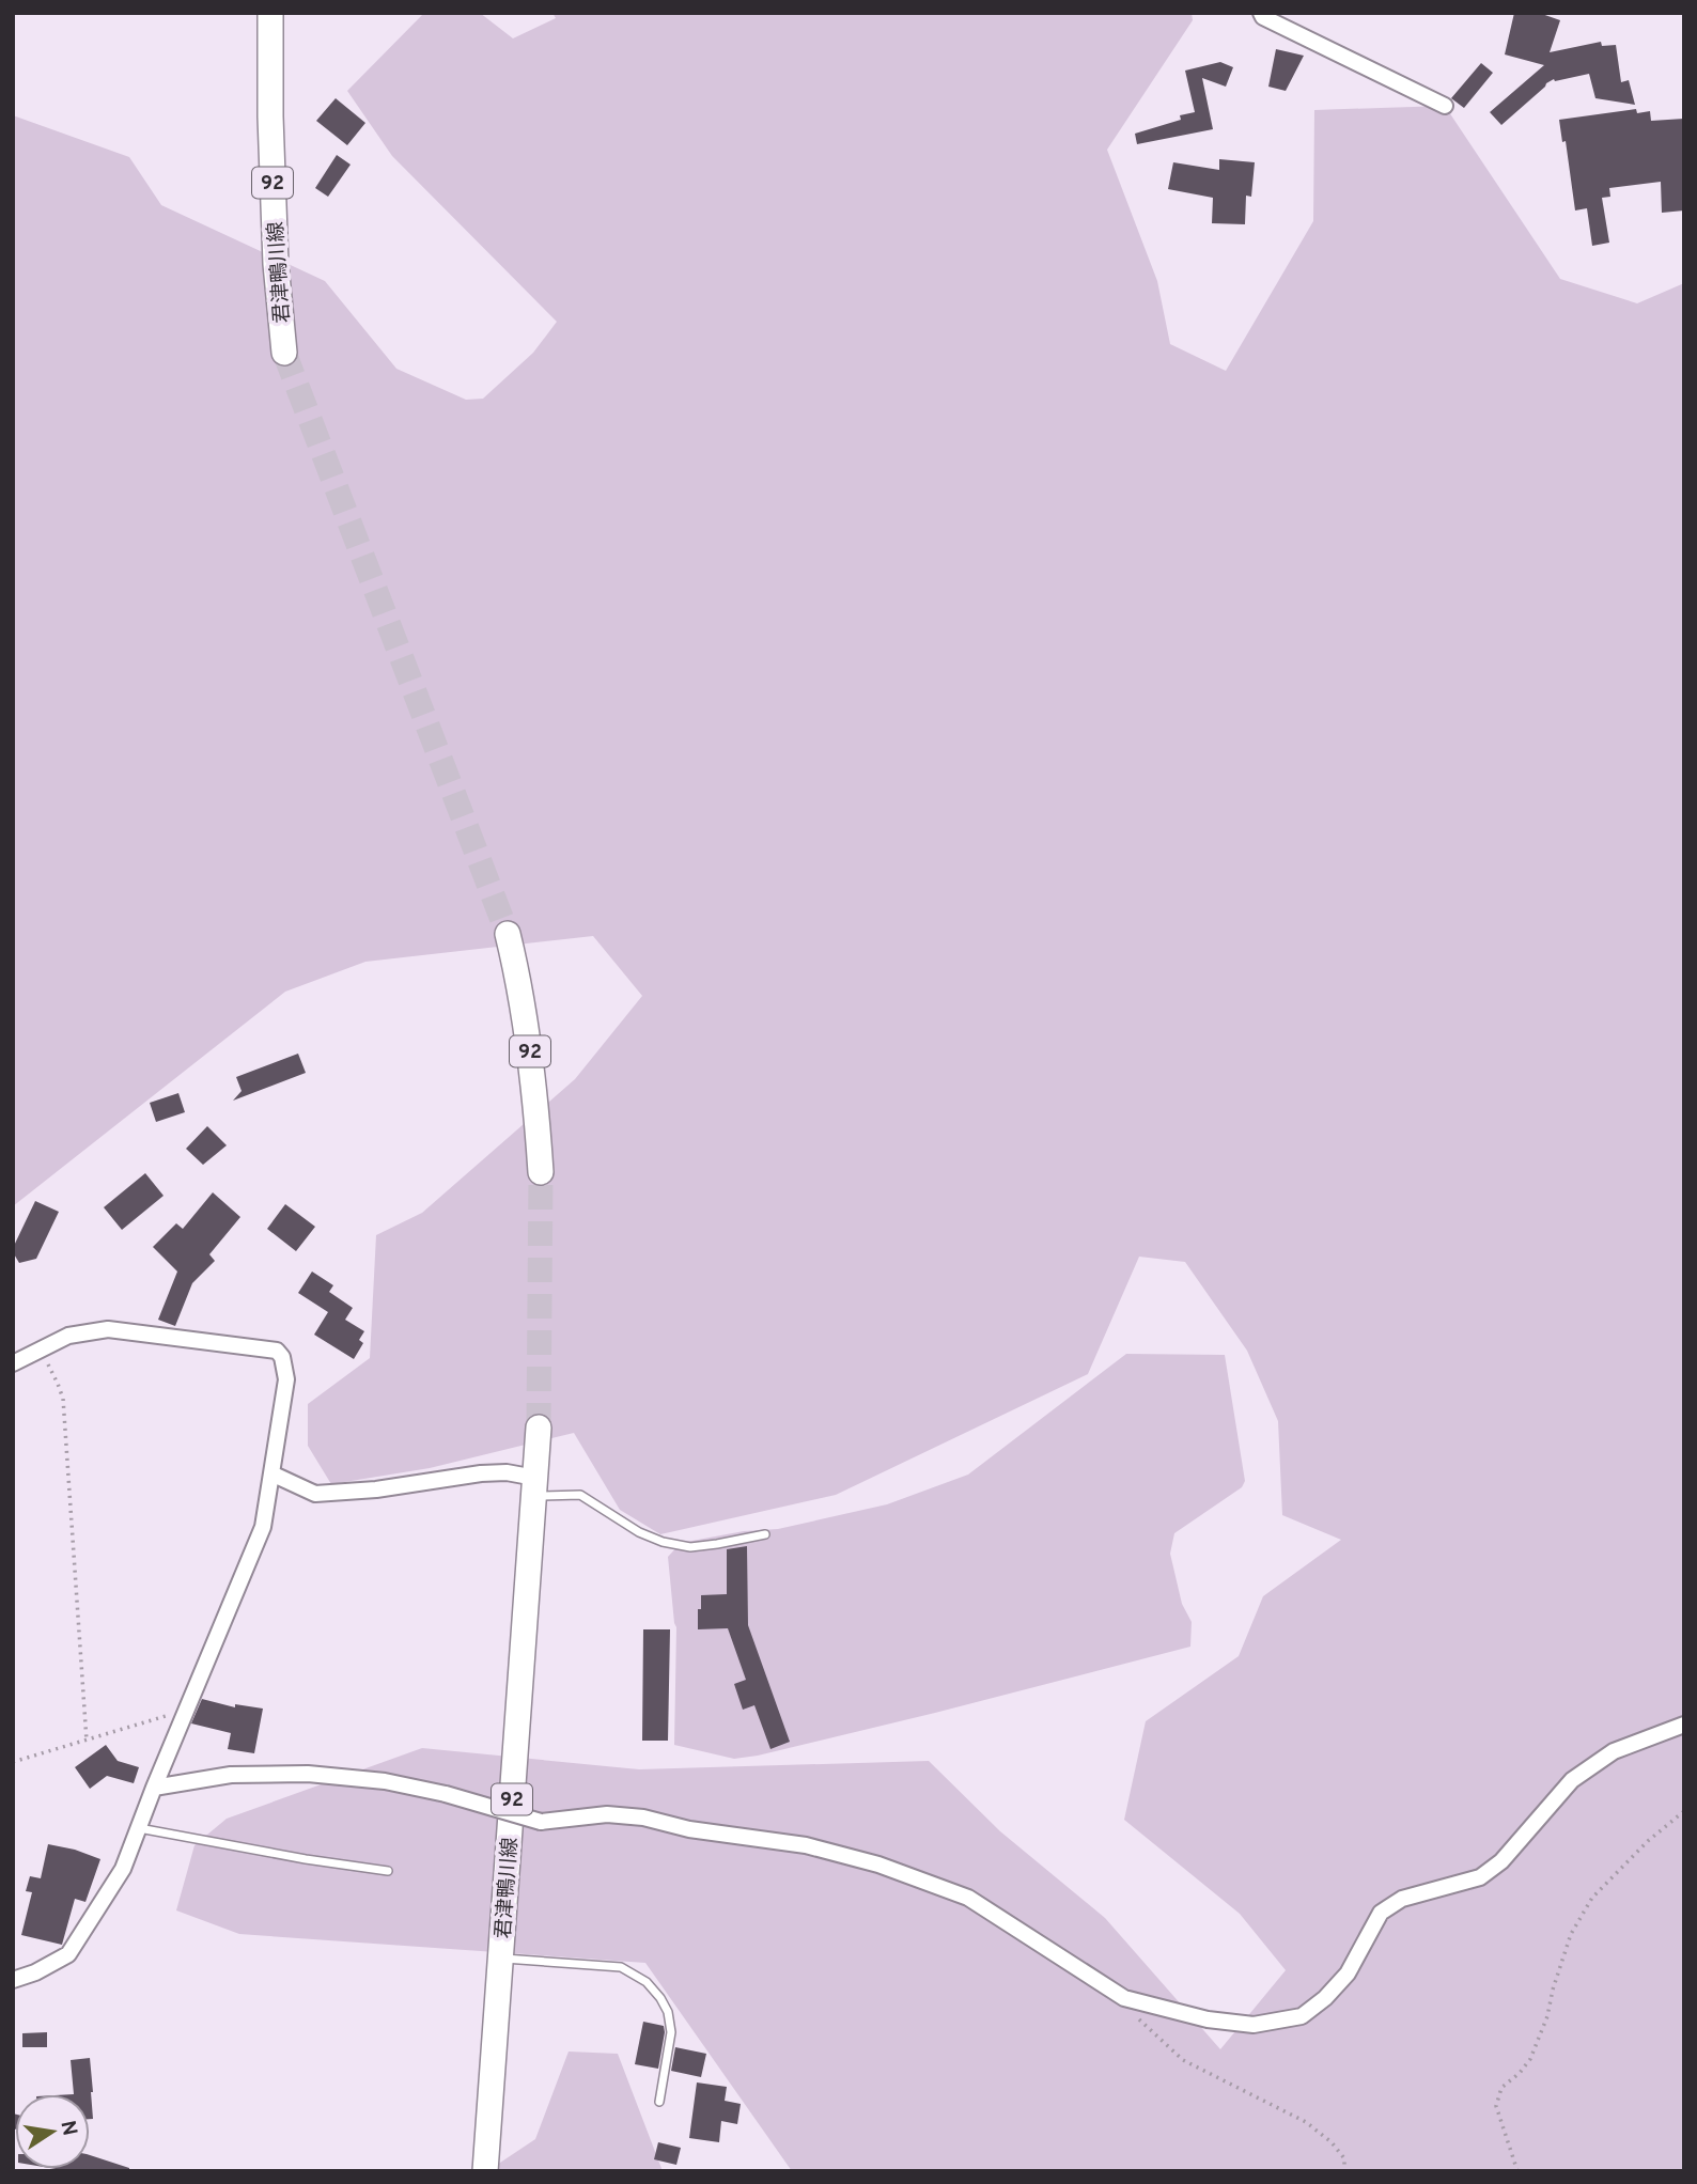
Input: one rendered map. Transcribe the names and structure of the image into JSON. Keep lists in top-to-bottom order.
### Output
{
  "streets": {
    "main road": ["92", "君津鴨川線"]
  },
  "north": "right"
}
